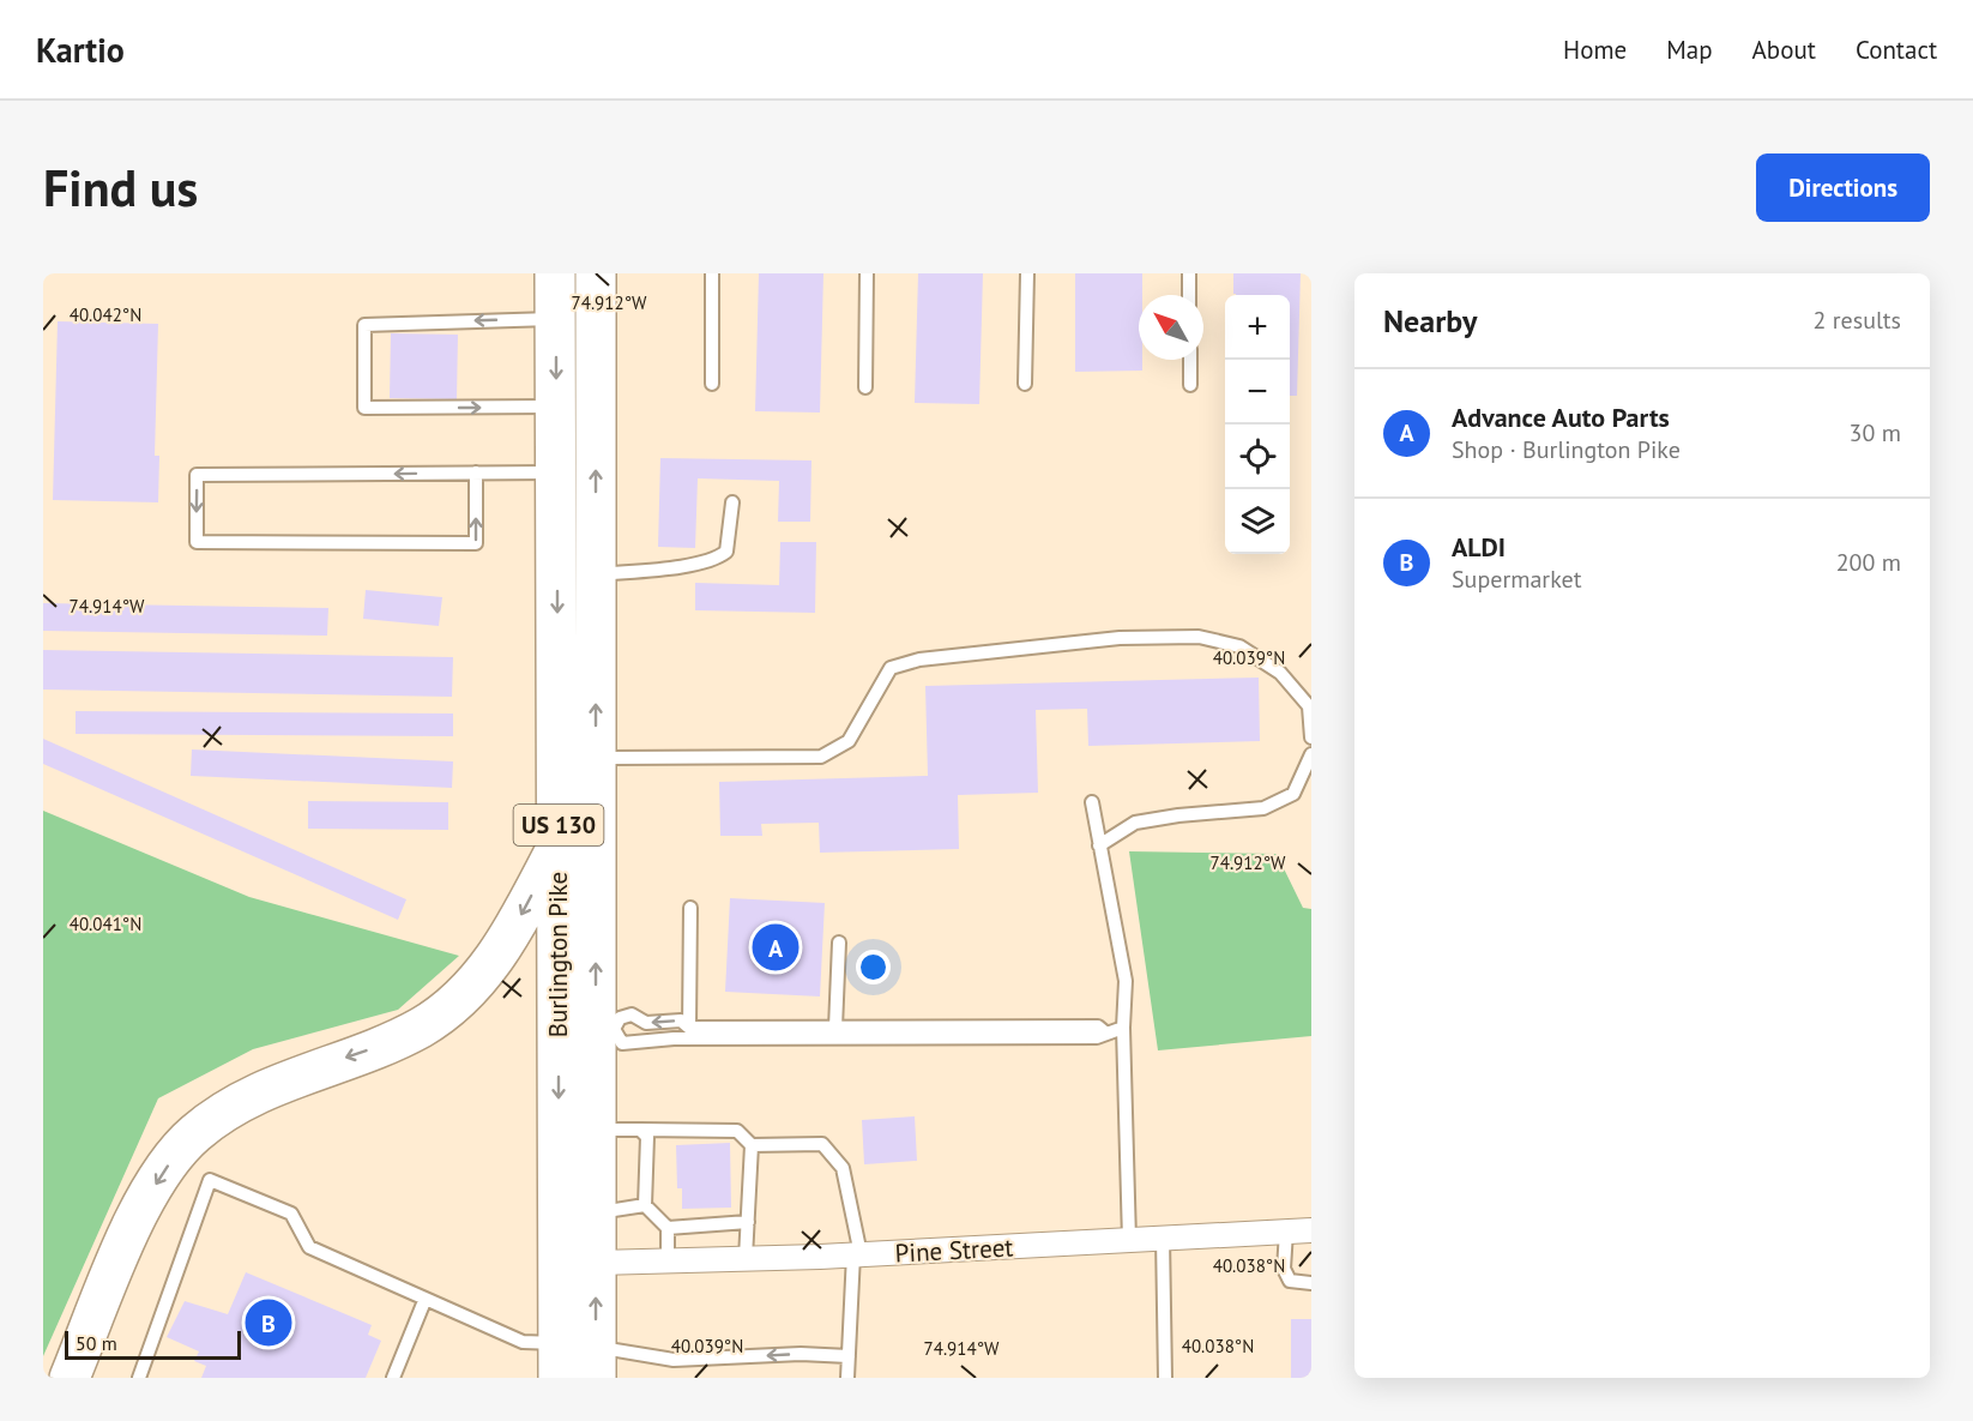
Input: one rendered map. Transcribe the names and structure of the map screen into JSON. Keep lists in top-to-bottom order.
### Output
{
  "streets": {
    "highway": ["US 130", "Burlington Pike"],
    "street": ["Pine Street"]
  },
  "crossings": [
    ["Burlington Pike", "Pine Street"]
  ],
  "scale_bar": "50 m",
  "north": "top left",
  "page": {
    "header": "Kartio",
    "nav": [
      "Home",
      "Map",
      "About",
      "Contact"
    ],
    "buttons": "Directions",
    "title": "Find us",
    "heading": ["Nearby", "2 results"],
    "map_buttons": ["+", "−"],
    "list": [
      {
        "mark": "A",
        "name": "Advance Auto Parts",
        "note": "Shop · Burlington Pike",
        "value": "30 m"
      },
      {
        "mark": "B",
        "name": "ALDI",
        "note": "Supermarket",
        "value": "200 m"
      }
    ],
    "pins": ["A", "B"],
    "scale": "50 m"
  },
  "coordinates": [
    "74.912°W",
    "40.042°N",
    "74.914°W",
    "40.039°N",
    "40.041°N",
    "40.038°N"
  ]
}
